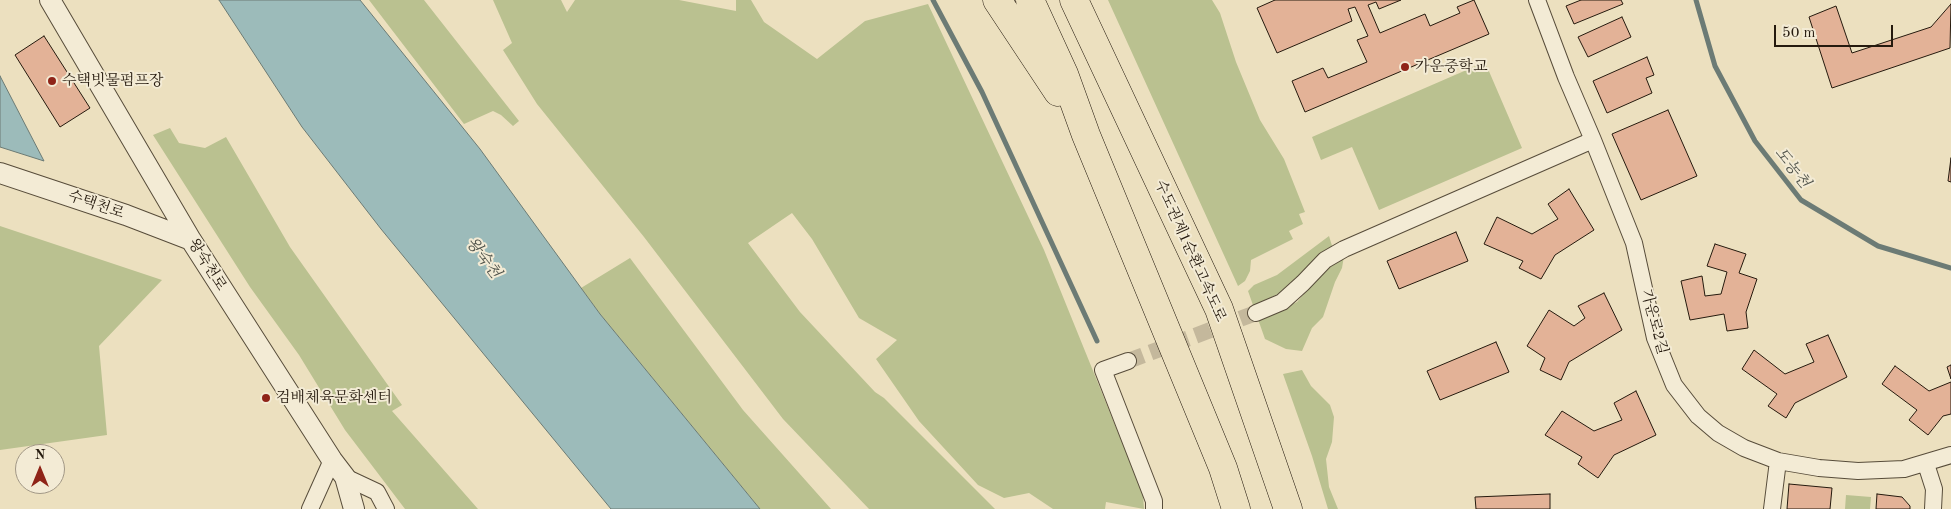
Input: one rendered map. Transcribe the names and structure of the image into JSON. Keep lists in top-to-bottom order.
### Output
{
  "streets": {
    "highway": ["수도권제1순환고속도로"],
    "street": ["수택천로", "왕숙천로", "가운로2길"]
  },
  "crossings": [
    ["수택천로", "왕숙천로"]
  ],
  "water": ["도농천", "왕숙천"],
  "places": ["가운중학교", "수택빗물펌프장", "검배체육문화센터"],
  "scale_bar": "50 m",
  "north": "top"
}
